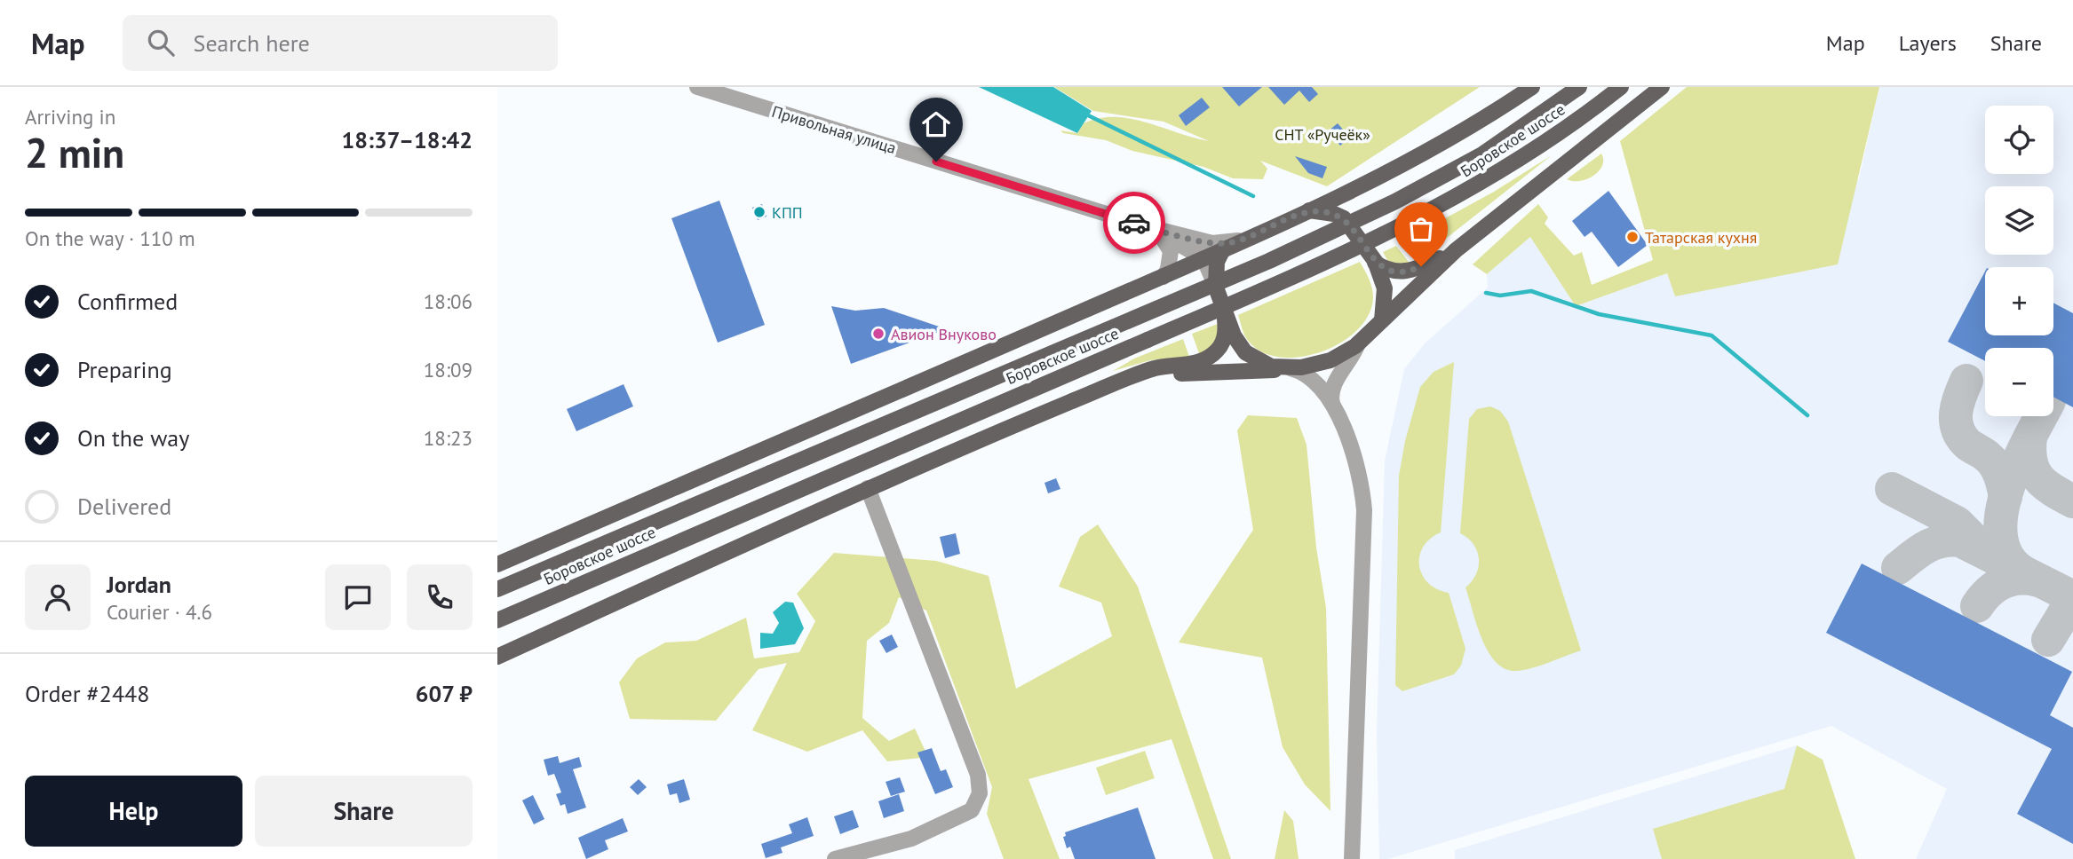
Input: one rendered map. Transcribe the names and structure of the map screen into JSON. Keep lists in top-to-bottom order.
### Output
{
  "streets": {
    "main road": ["Боровское шоссе"],
    "street": ["Привольная улица"]
  },
  "parks": ["СНТ «Ручеёк»"],
  "places": ["КПП", "Татарская кухня", "Авион Внуково"],
  "page": {
    "header": "Map",
    "search": "Search here",
    "nav": ["Map", "Layers", "Share"],
    "heading": ["2 min", "Arriving in", "18:37–18:42"],
    "panel": [
      "Jordan",
      "Courier · 4.6",
      "Order #2448",
      "607 ₽"
    ],
    "map_buttons": ["+", "−"],
    "bar": "On the way · 110 m",
    "list": [
      ["Confirmed", "18:06"],
      ["Preparing", "18:09"],
      ["On the way", "18:23"],
      "Delivered"
    ],
    "buttons": ["Help", "Share"]
  }
}
